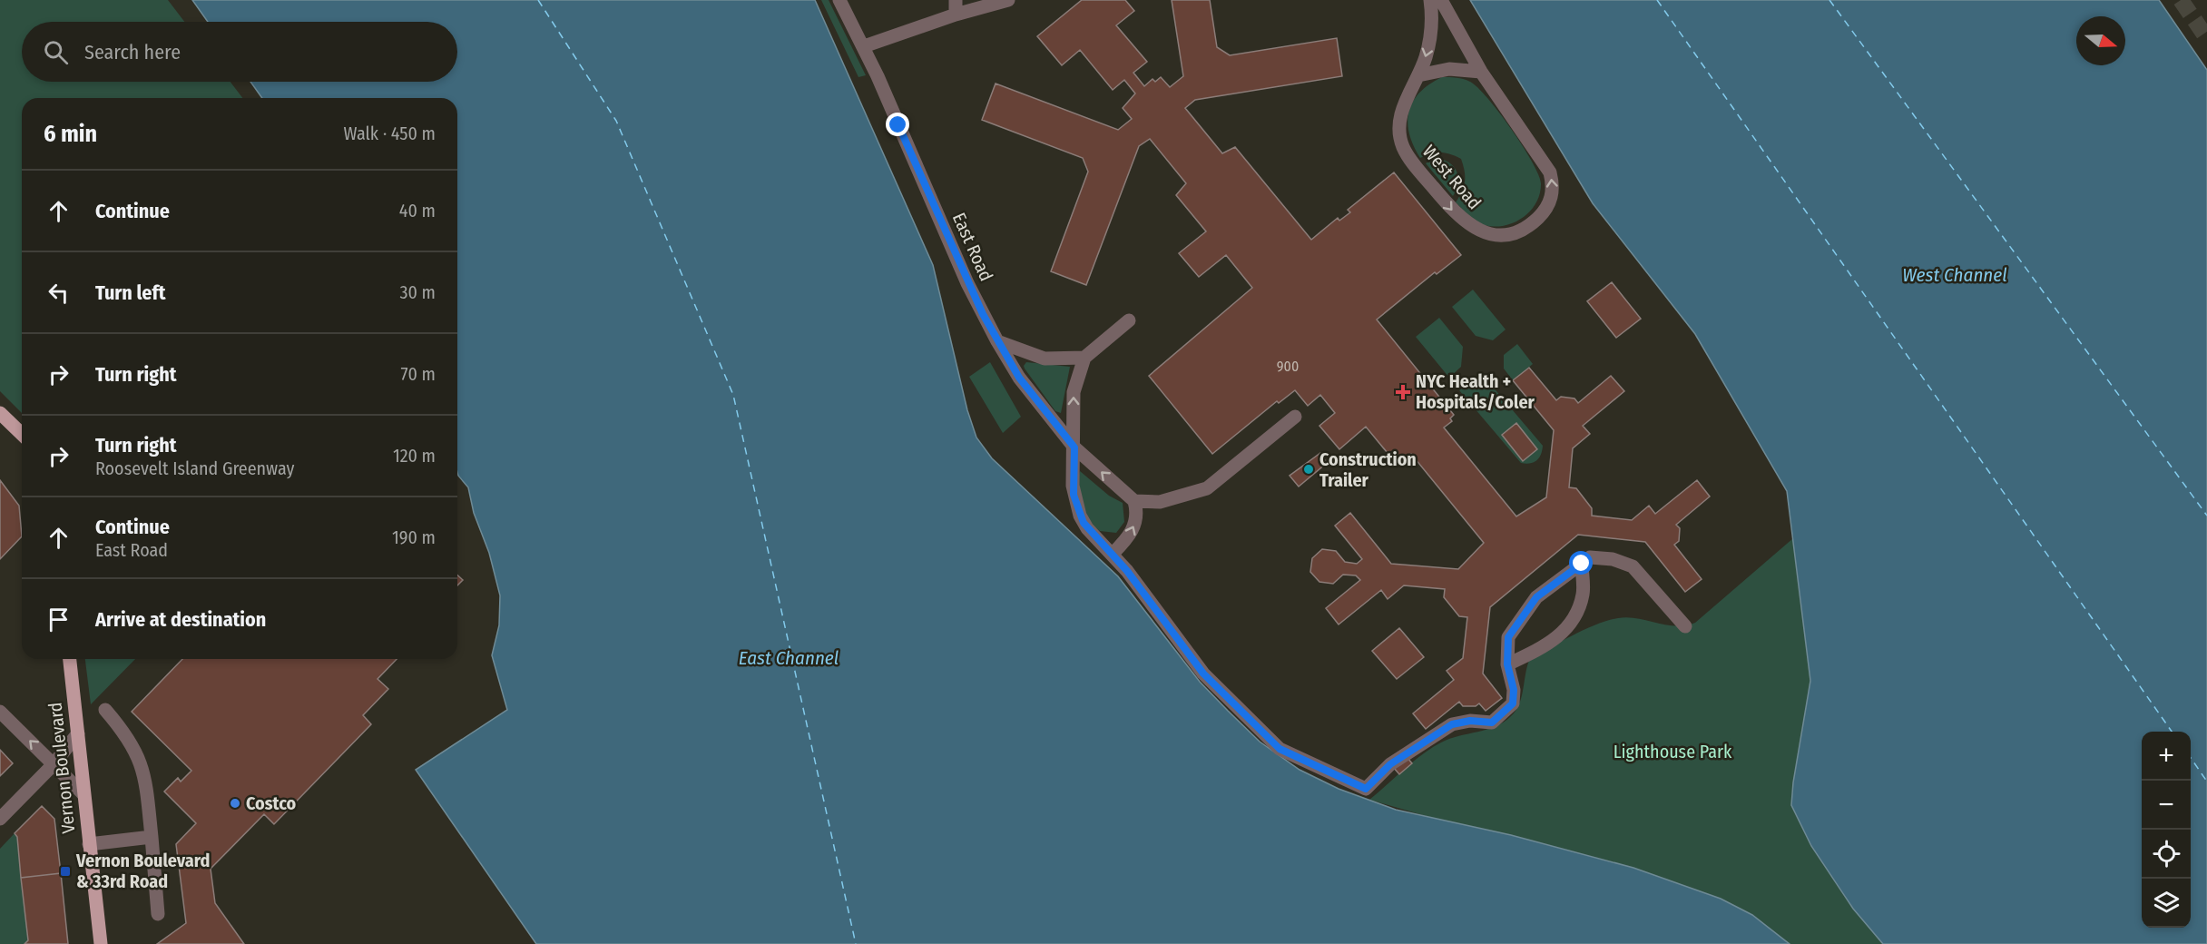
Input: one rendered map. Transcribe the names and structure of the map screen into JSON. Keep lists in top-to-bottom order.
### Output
{
  "streets": {
    "main road": ["Vernon Boulevard"],
    "street": ["West Road", "East Road"]
  },
  "water": ["West Channel", "East Channel"],
  "parks": ["Lighthouse Park"],
  "places": {
    "health": ["NYC Health + Hospitals/Coler"],
    "other": ["Construction Trailer", "Costco"],
    "transit": ["Vernon Boulevard & 33rd Road"]
  },
  "house_numbers": ["900"],
  "north": "right",
  "page": {
    "search": "Search here",
    "heading": ["6 min", "Walk · 450 m"],
    "list": [
      ["Continue", "40 m"],
      ["Turn left", "30 m"],
      ["Turn right", "70 m"],
      ["Turn right", "Roosevelt Island Greenway", "120 m"],
      ["Continue", "East Road", "190 m"],
      "Arrive at destination"
    ],
    "map_buttons": ["+", "−"]
  }
}
